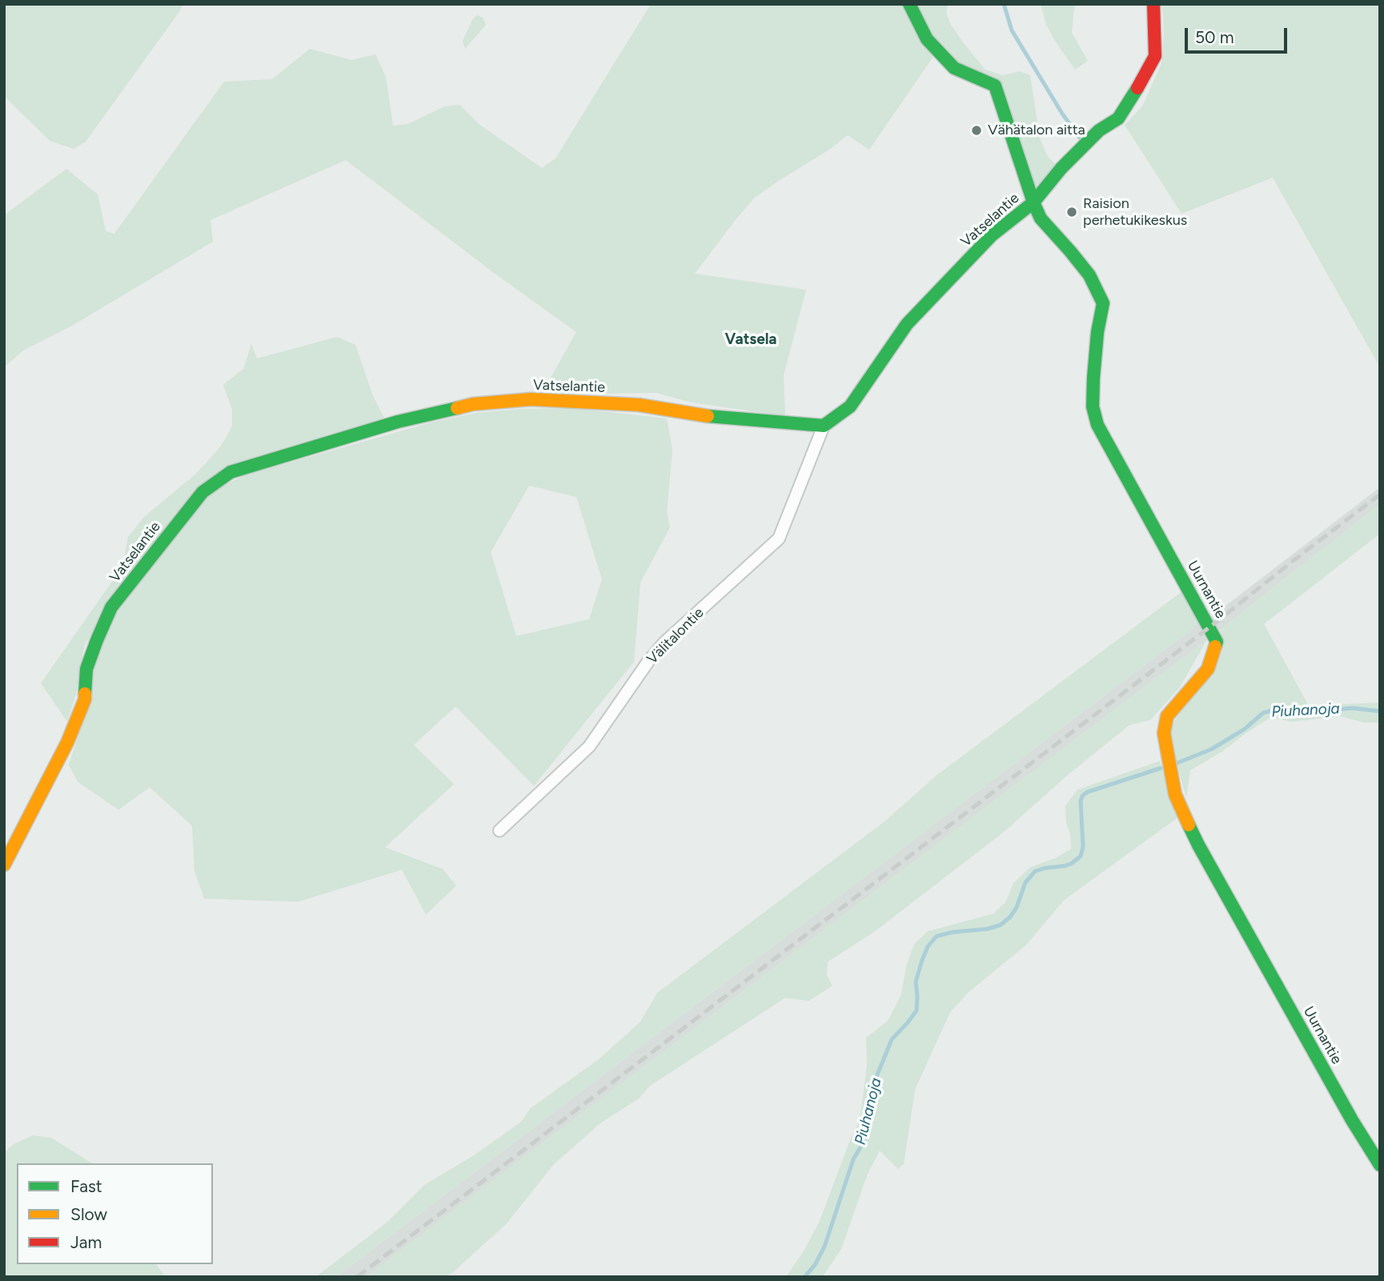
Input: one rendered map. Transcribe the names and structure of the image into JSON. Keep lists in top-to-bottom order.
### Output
{
  "streets": {
    "street": ["Vatselantie", "Uurnantie", "Välitalontie"]
  },
  "crossings": [
    ["Vatselantie", "Uurnantie"],
    ["Vatselantie", "Välitalontie"]
  ],
  "districts": ["Vatsela"],
  "water": ["Piuhanoja"],
  "places": ["Vähätalon aitta", "Raision perhetukikeskus"],
  "legend": ["Fast", "Slow", "Jam"],
  "scale_bar": "50 m"
}
